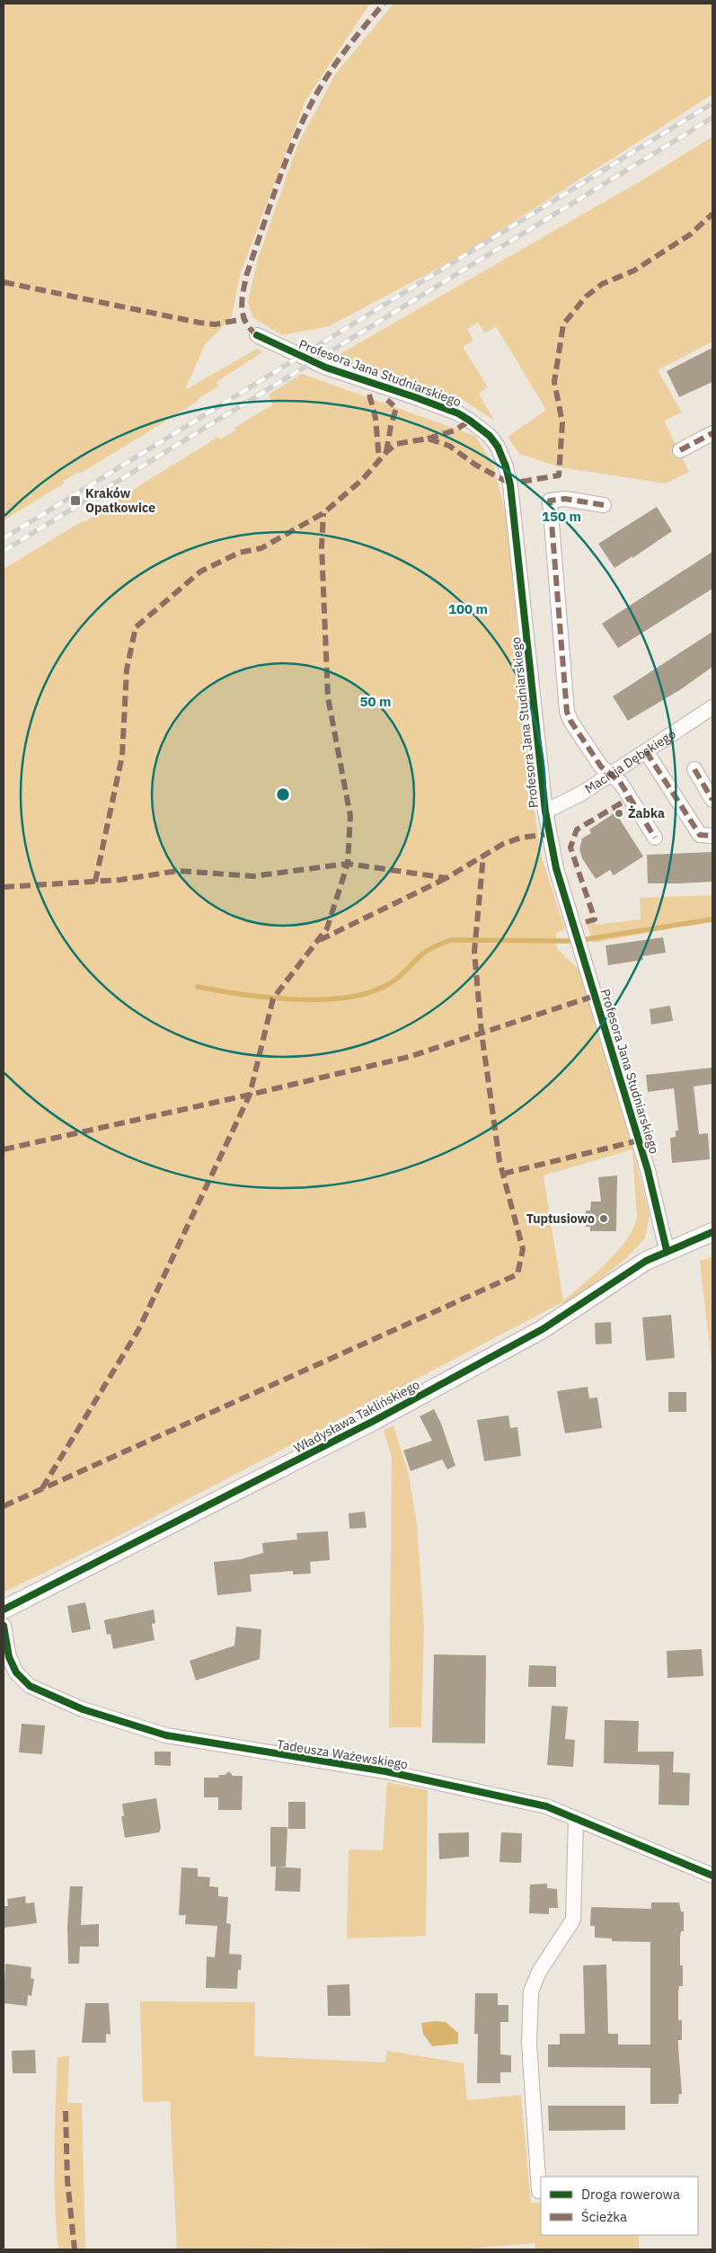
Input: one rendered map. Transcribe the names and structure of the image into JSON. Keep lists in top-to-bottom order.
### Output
{
  "streets": {
    "street": [
      "Profesora Jana Studniarskiego",
      "Macieja Dębskiego",
      "Władysława Taklińskiego",
      "Tadeusza Ważewskiego"
    ]
  },
  "crossings": [
    ["Profesora Jana Studniarskiego", "Macieja Dębskiego"],
    ["Profesora Jana Studniarskiego", "Władysława Taklińskiego"]
  ],
  "places": {
    "transit": ["Kraków Opatkowice"],
    "other": ["Żabka", "Tuptusiowo"]
  },
  "legend": ["Droga rowerowa", "Ścieżka"],
  "rings": ["150 m", "100 m", "50 m"]
}
